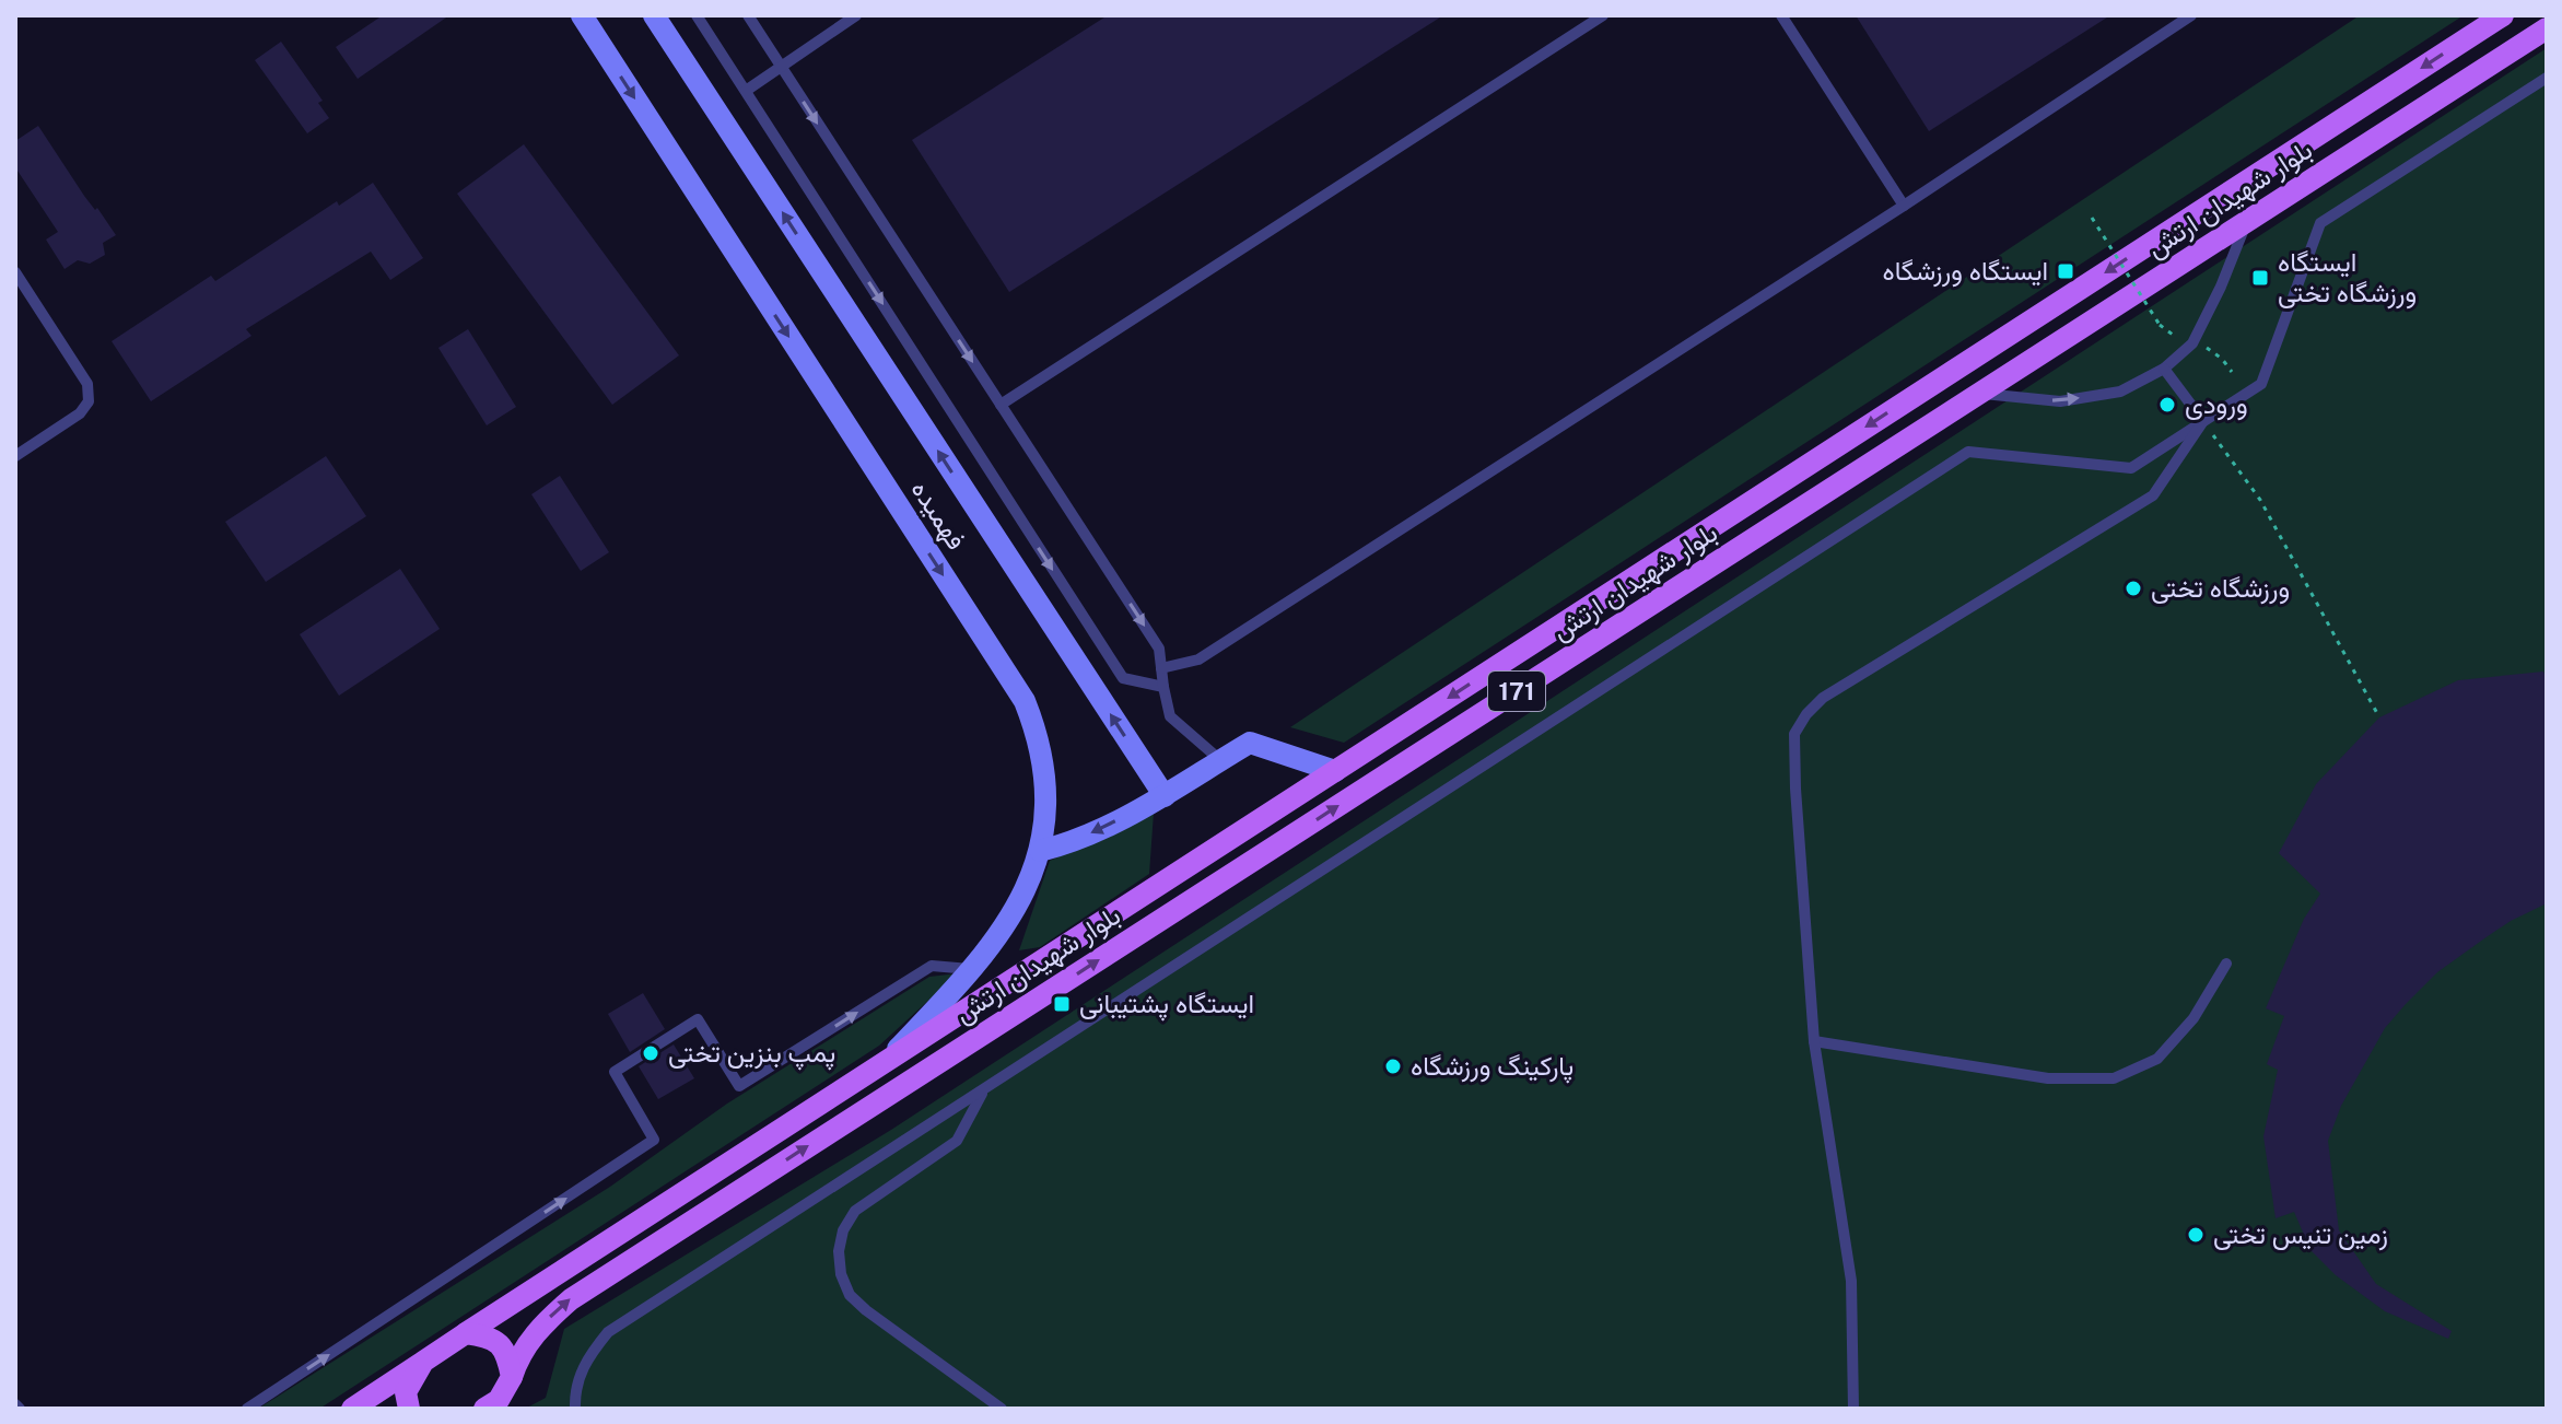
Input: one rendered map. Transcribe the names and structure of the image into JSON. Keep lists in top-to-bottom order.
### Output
{
  "streets": {
    "main road": ["بلوار شهیدان ارتش", "فهمیده", "171"]
  },
  "crossings": [
    ["بلوار شهیدان ارتش", "فهمیده"]
  ],
  "places": {
    "transit": ["ایستگاه ورزشگاه", "ایستگاه ورزشگاه تختی", "ایستگاه پشتیبانی"],
    "other": [
      "ورودی",
      "ورزشگاه تختی",
      "پمپ بنزین تختی",
      "پارکینگ ورزشگاه",
      "زمین تنیس تختی"
    ]
  }
}
